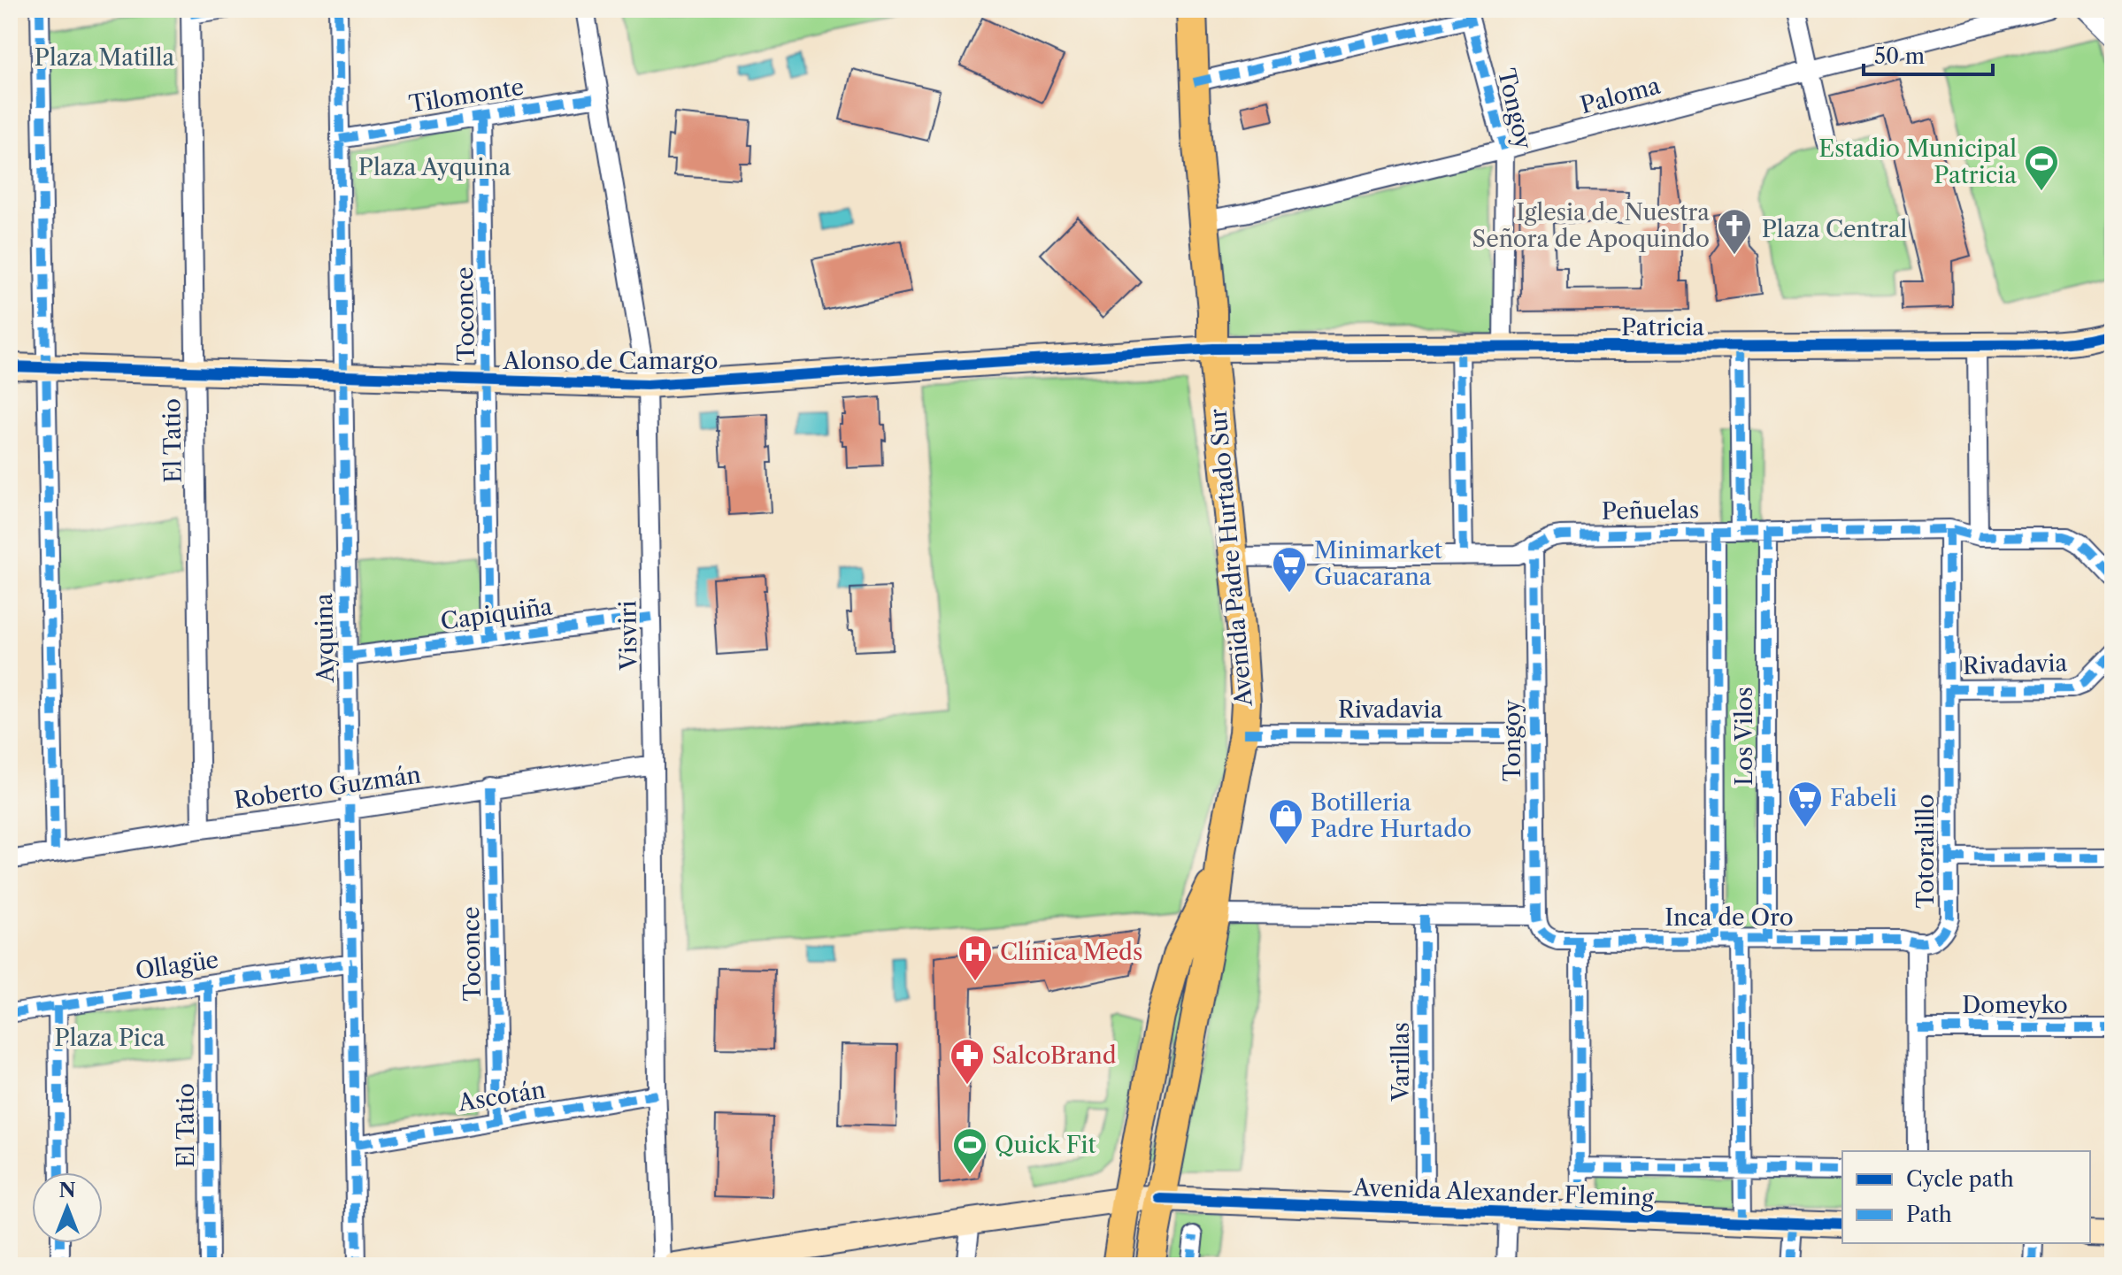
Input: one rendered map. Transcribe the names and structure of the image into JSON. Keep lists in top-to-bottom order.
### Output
{
  "streets": {
    "main road": ["Avenida Padre Hurtado Sur"],
    "street": [
      "Tilomonte",
      "Paloma",
      "Tongoy",
      "Toconce",
      "Patricia",
      "Alonso de Camargo",
      "El Tatio",
      "Peñuelas",
      "Capiquiña",
      "Visviri",
      "Ayquina",
      "Rivadavia",
      "Los Vilos",
      "Roberto Guzmán",
      "Totoralillo",
      "Inca de Oro",
      "Ollagüe",
      "Domeyko",
      "Varillas",
      "Ascotán",
      "Avenida Alexander Fleming"
    ]
  },
  "crossings": [
    ["Tilomonte", "Toconce"],
    ["Tilomonte", "Visviri"],
    ["Tilomonte", "Ayquina"],
    ["Paloma", "Tongoy"],
    ["Paloma", "Avenida Padre Hurtado Sur"],
    ["Tongoy", "Patricia"],
    ["Tongoy", "Peñuelas"],
    ["Tongoy", "Rivadavia"],
    ["Tongoy", "Inca de Oro"],
    ["Toconce", "Alonso de Camargo"],
    ["Toconce", "Capiquiña"],
    ["Toconce", "Roberto Guzmán"],
    ["Toconce", "Ascotán"],
    ["Patricia", "Alonso de Camargo"],
    ["Patricia", "Avenida Padre Hurtado Sur"],
    ["Alonso de Camargo", "El Tatio"],
    ["Alonso de Camargo", "Avenida Padre Hurtado Sur"],
    ["Alonso de Camargo", "Visviri"],
    ["Alonso de Camargo", "Ayquina"],
    ["El Tatio", "Roberto Guzmán"],
    ["El Tatio", "Ollagüe"],
    ["Peñuelas", "Avenida Padre Hurtado Sur"],
    ["Peñuelas", "Los Vilos"],
    ["Peñuelas", "Totoralillo"],
    ["Avenida Padre Hurtado Sur", "Rivadavia"],
    ["Avenida Padre Hurtado Sur", "Inca de Oro"],
    ["Avenida Padre Hurtado Sur", "Avenida Alexander Fleming"],
    ["Capiquiña", "Visviri"],
    ["Capiquiña", "Ayquina"],
    ["Visviri", "Roberto Guzmán"],
    ["Visviri", "Ascotán"],
    ["Ayquina", "Roberto Guzmán"],
    ["Ayquina", "Ollagüe"],
    ["Ayquina", "Ascotán"],
    ["Rivadavia", "Totoralillo"],
    ["Los Vilos", "Inca de Oro"],
    ["Totoralillo", "Inca de Oro"],
    ["Inca de Oro", "Varillas"],
    ["Varillas", "Avenida Alexander Fleming"]
  ],
  "parks": [
    "Plaza Matilla",
    "Plaza Ayquina",
    "Plaza Central",
    "Plaza Pica"
  ],
  "places": {
    "sports": ["Estadio Municipal Patricia", "Quick Fit"],
    "church": ["Iglesia de Nuestra Señora de Apoquindo"],
    "supermarket": ["Minimarket Guacarana", "Fabeli"],
    "shop": ["Botilleria Padre Hurtado"],
    "hospital": ["Clínica Meds"],
    "pharmacy": ["SalcoBrand"]
  },
  "legend": ["Cycle path", "Path"],
  "scale_bar": "50 m",
  "north": "top"
}
